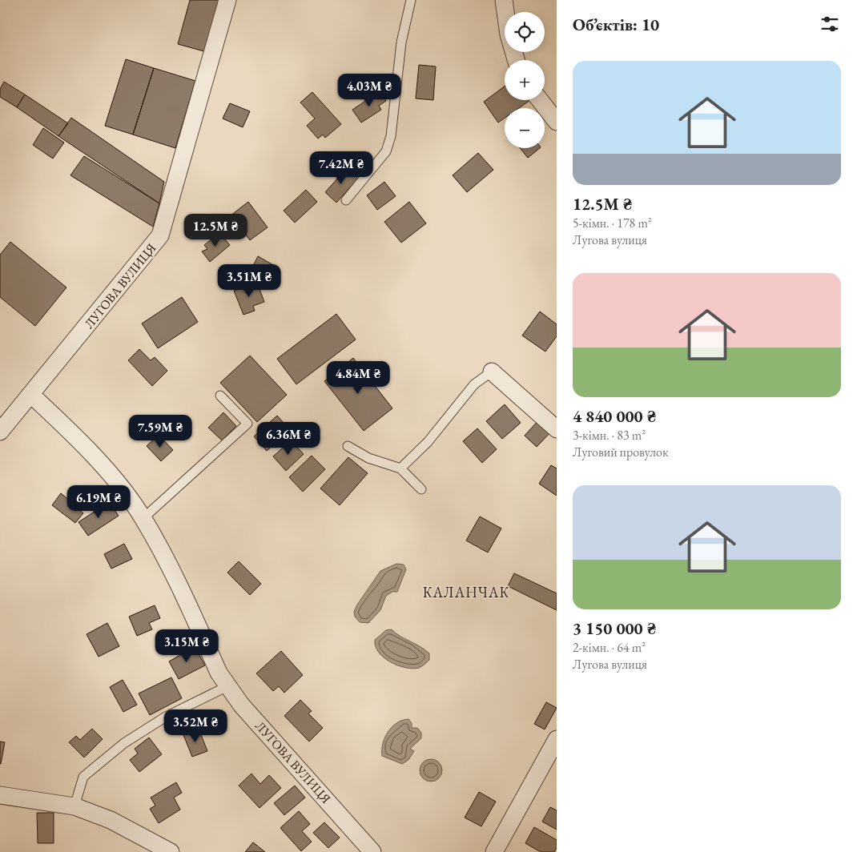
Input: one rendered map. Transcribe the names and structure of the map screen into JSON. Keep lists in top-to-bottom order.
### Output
{
  "streets": {
    "street": ["ЛУГОВА ВУЛИЦЯ"]
  },
  "districts": ["КАЛАНЧАК"],
  "page": {
    "heading": "Об’єктів: 10",
    "map_buttons": ["+", "−"],
    "list": [
      {
        "name": "12.5M ₴",
        "note": "5-кімн. · 178 m² · Лугова вулиця"
      },
      {
        "name": "4 840 000 ₴",
        "note": "3-кімн. · 83 m² · Луговий провулок"
      },
      {
        "name": "3 150 000 ₴",
        "note": "2-кімн. · 64 m² · Лугова вулиця"
      }
    ],
    "price": [
      "4.03M ₴",
      "7.42M ₴",
      "12.5M ₴",
      "3.51M ₴",
      "4.84M ₴",
      "7.59M ₴",
      "6.36M ₴",
      "6.19M ₴",
      "3.15M ₴",
      "3.52M ₴"
    ]
  }
}
